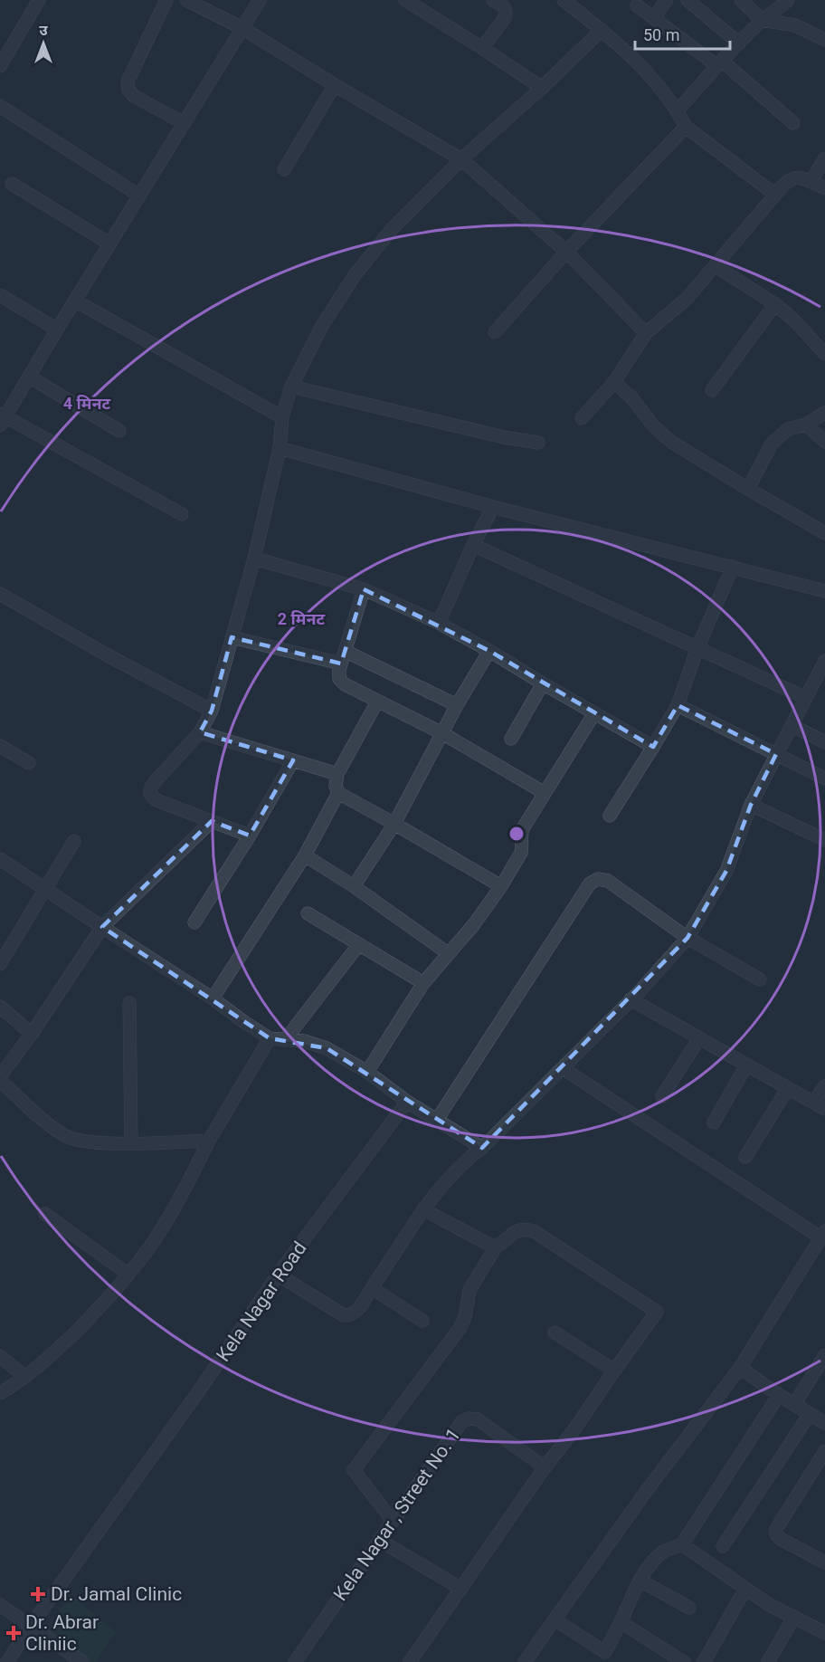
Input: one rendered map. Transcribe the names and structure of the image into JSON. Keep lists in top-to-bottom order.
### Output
{
  "streets": {
    "street": ["Kela Nagar Road", "Kela Nagar , Street No. 1"]
  },
  "places": {
    "health": ["Dr. Jamal Clinic", "Dr. Abrar Cliniic"]
  },
  "scale_bar": "50 m",
  "north": "top",
  "rings": ["4 मिनट", "2 मिनट"]
}
